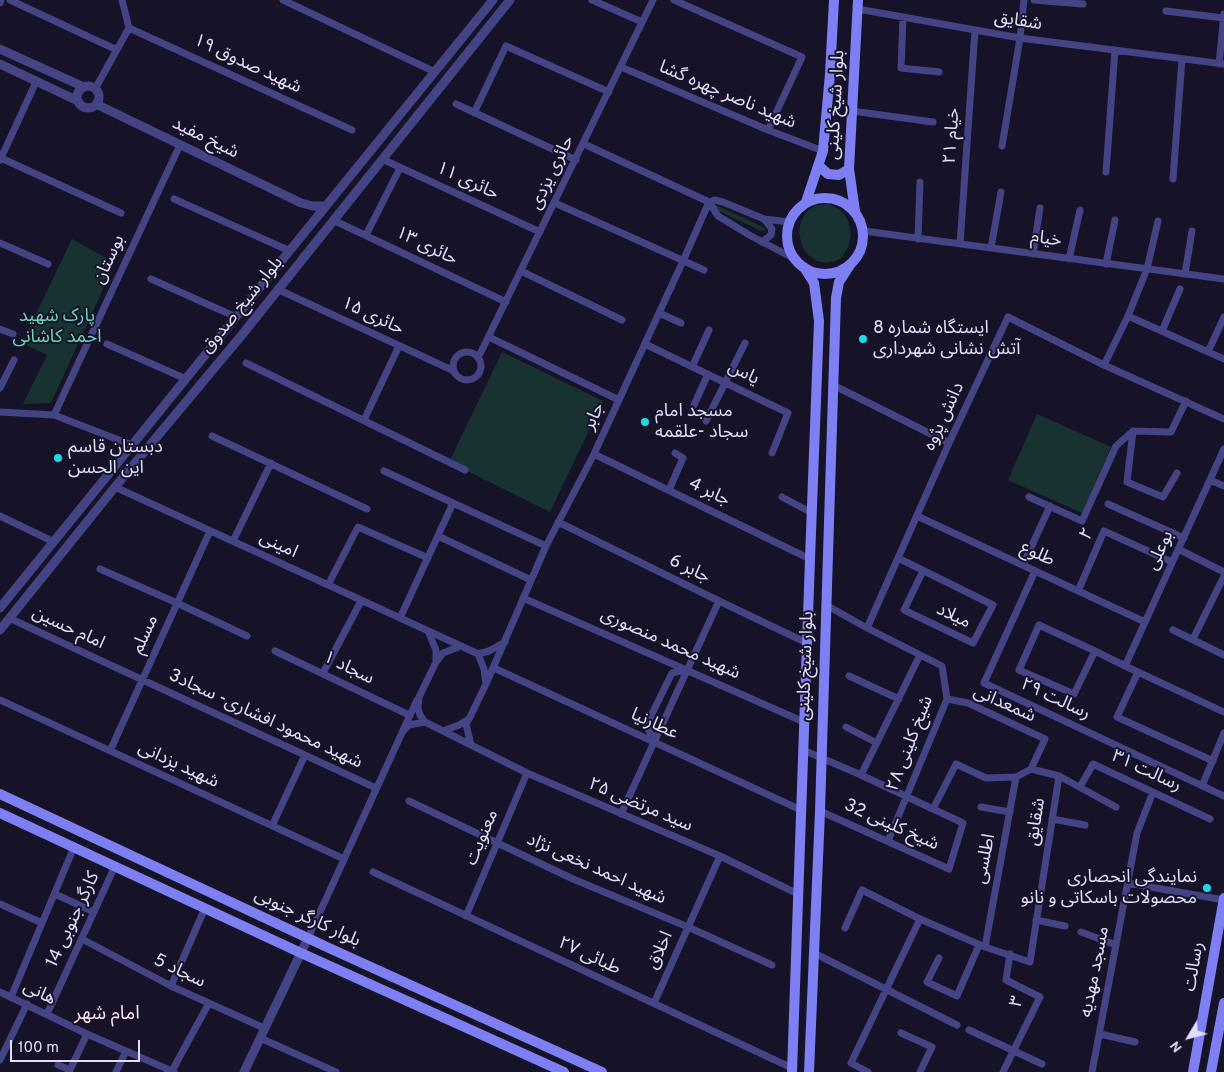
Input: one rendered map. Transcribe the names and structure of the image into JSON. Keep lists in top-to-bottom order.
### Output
{
  "streets": {
    "main road": ["بلوار شیخ کلینی", "بلوار کارگر جنوبی", "رسالت"],
    "street": [
      "شقایق",
      "شهید صدوق ۱۹",
      "شهید ناصر چهره گشا",
      "خیام ۲۱",
      "شیخ مفید",
      "حائری یزدی",
      "حائری ۱۱",
      "خیام",
      "حائری ۱۳",
      "بوستان",
      "بلوار شیخ صدوق",
      "حائری ۱۵",
      "یاس",
      "جابر",
      "دانش پژوه",
      "جابر 4",
      "۲",
      "امینی",
      "بوعلی",
      "طلوع",
      "جابر 6",
      "میلاد",
      "امام حسین",
      "مسلم",
      "شهید محمد منصوری",
      "سجاد ۱",
      "رسالت ۲۹",
      "شمعدانی",
      "شهید محمود افشاری- سجاد3",
      "عطارنیا",
      "شیخ کلینی ۲۸",
      "شهید یزدانی",
      "رسالت ۳۱",
      "۲۵ سید مرتضی",
      "شیخ کلینی 32",
      "معنویت",
      "اطلسی",
      "شهید احمد نخعی نژاد",
      "کارگر جنوبی 14",
      "اخلاق",
      "طبائی ۲۷",
      "سجاد 5",
      "مسجد مهدیه",
      "هانی",
      "۳"
    ]
  },
  "crossings": [
    ["شقایق", "بلوار شیخ کلینی"],
    ["شقایق", "خیام ۲۱"],
    ["شقایق", "۳"],
    ["شهید ناصر چهره گشا", "بلوار شیخ کلینی"],
    ["شهید ناصر چهره گشا", "حائری یزدی"],
    ["بلوار شیخ کلینی", "خیام"],
    ["بلوار شیخ کلینی", "جابر 4"],
    ["بلوار شیخ کلینی", "جابر 6"],
    ["بلوار شیخ کلینی", "شهید محمد منصوری"],
    ["بلوار شیخ کلینی", "عطارنیا"],
    ["بلوار شیخ کلینی", "شیخ کلینی ۲۸"],
    ["بلوار شیخ کلینی", "۲۵ سید مرتضی"],
    ["بلوار شیخ کلینی", "شیخ کلینی 32"],
    ["بلوار شیخ کلینی", "طبائی ۲۷"],
    ["خیام ۲۱", "خیام"],
    ["شیخ مفید", "بوستان"],
    ["شیخ مفید", "بلوار شیخ صدوق"],
    ["حائری یزدی", "حائری ۱۱"],
    ["حائری یزدی", "حائری ۱۳"],
    ["حائری یزدی", "حائری ۱۵"],
    ["حائری ۱۱", "بلوار شیخ صدوق"],
    ["حائری ۱۳", "بلوار شیخ صدوق"],
    ["بلوار شیخ صدوق", "حائری ۱۵"],
    ["بلوار شیخ صدوق", "امینی"],
    ["بلوار شیخ صدوق", "امام حسین"],
    ["یاس", "جابر"],
    ["جابر", "جابر 4"],
    ["جابر", "امینی"],
    ["جابر", "جابر 6"],
    ["جابر", "شهید محمد منصوری"],
    ["جابر", "عطارنیا"],
    ["جابر", "۲۵ سید مرتضی"],
    ["دانش پژوه", "طلوع"],
    ["دانش پژوه", "میلاد"],
    ["دانش پژوه", "شیخ کلینی ۲۸"],
    ["۲", "بوعلی"],
    ["۲", "طلوع"],
    ["امینی", "مسلم"],
    ["امینی", "۲۵ سید مرتضی"],
    ["بوعلی", "طلوع"],
    ["طلوع", "رسالت ۲۹"],
    ["امام حسین", "مسلم"],
    ["امام حسین", "شهید محمود افشاری- سجاد3"],
    ["مسلم", "شهید محمود افشاری- سجاد3"],
    ["مسلم", "شهید یزدانی"],
    ["شمعدانی", "شیخ کلینی ۲۸"],
    ["شیخ کلینی ۲۸", "شیخ کلینی 32"],
    ["رسالت ۳۱", "مسجد مهدیه"],
    ["۲۵ سید مرتضی", "معنویت"],
    ["۲۵ سید مرتضی", "اخلاق"],
    ["معنویت", "شهید احمد نخعی نژاد"],
    ["معنویت", "طبائی ۲۷"],
    ["شهید احمد نخعی نژاد", "اخلاق"],
    ["بلوار کارگر جنوبی", "کارگر جنوبی 14"],
    ["کارگر جنوبی 14", "سجاد 5"],
    ["کارگر جنوبی 14", "هانی"],
    ["اخلاق", "طبائی ۲۷"]
  ],
  "districts": ["امام شهر"],
  "parks": ["پارک شهید احمد کاشانی"],
  "places": [
    "ایستگاه شماره 8 آتش نشانی شهرداری",
    "مسجد امام سجاد -علقمه",
    "دبستان قاسم این الحسن",
    "نمایندگی انحصاری محصولات باسکاتی و نانو"
  ],
  "scale_bar": "100 m",
  "north": "bottom left"
}
